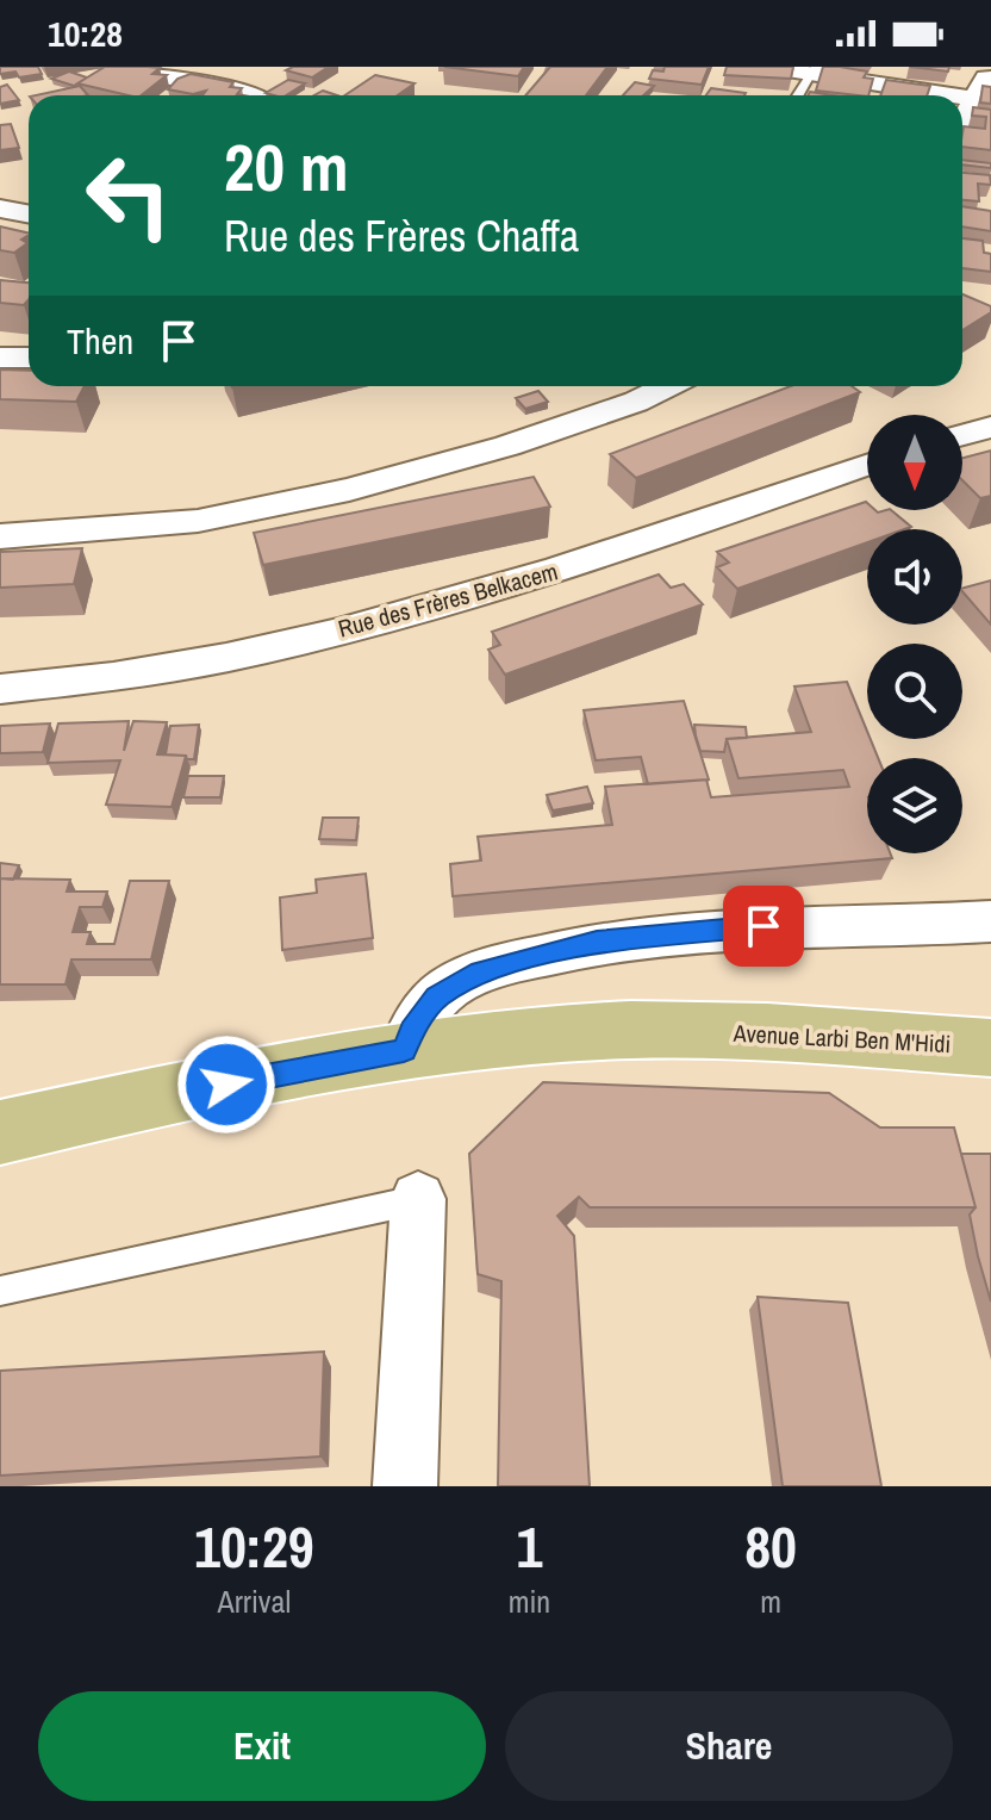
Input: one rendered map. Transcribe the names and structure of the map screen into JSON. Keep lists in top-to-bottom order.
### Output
{
  "streets": {
    "main road": ["Avenue Larbi Ben M'Hidi"],
    "street": ["Rue des Frères Belkacem"]
  },
  "north": "bottom",
  "page": {
    "status": "10:28",
    "turn": ["20 m", "Rue des Frères Chaffa"],
    "then": "Then",
    "eta": [
      "10:29",
      "Arrival",
      "1",
      "min",
      "80",
      "m"
    ],
    "buttons": ["Exit", "Share"]
  }
}
